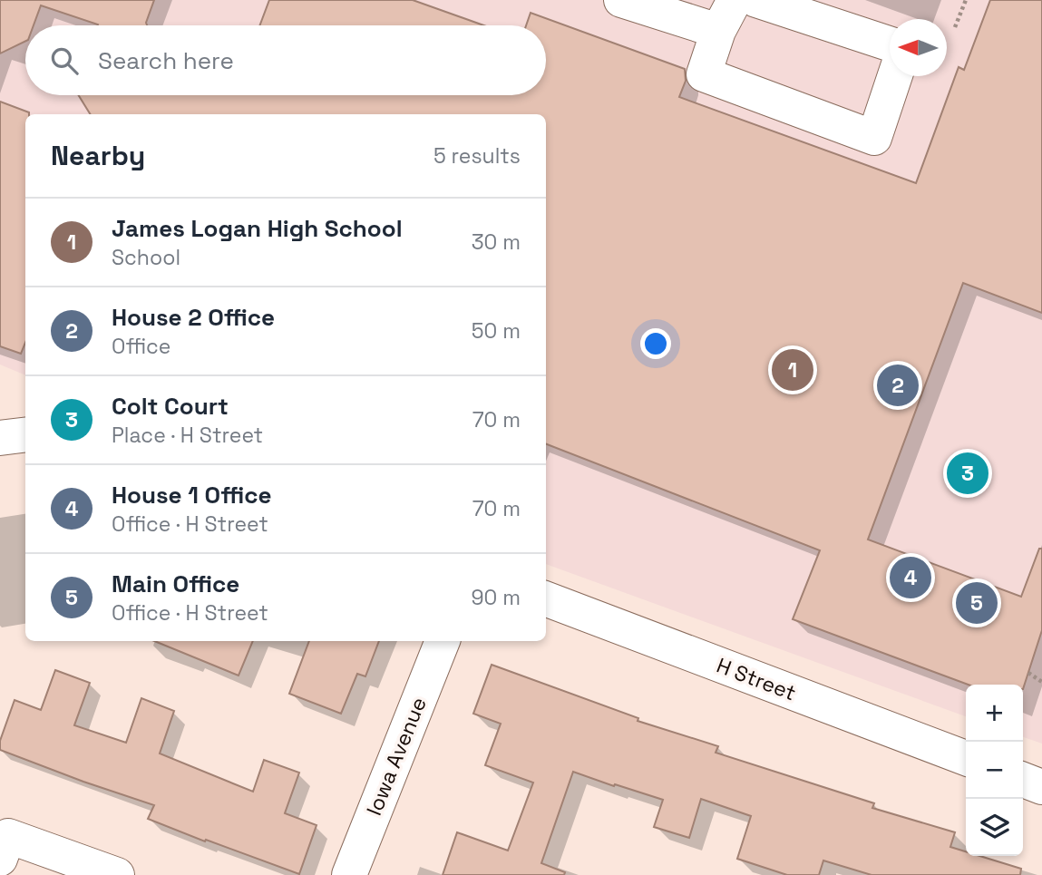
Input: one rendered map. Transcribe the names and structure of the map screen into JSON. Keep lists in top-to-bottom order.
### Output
{
  "streets": {
    "street": ["H Street", "Iowa Avenue"]
  },
  "north": "left",
  "page": {
    "search": "Search here",
    "heading": ["Nearby", "5 results"],
    "list": [
      {
        "mark": "1",
        "name": "James Logan High School",
        "note": "School",
        "value": "30 m"
      },
      {
        "mark": "2",
        "name": "House 2 Office",
        "note": "Office",
        "value": "50 m"
      },
      {
        "mark": "3",
        "name": "Colt Court",
        "note": "Place · H Street",
        "value": "70 m"
      },
      {
        "mark": "4",
        "name": "House 1 Office",
        "note": "Office · H Street",
        "value": "70 m"
      },
      {
        "mark": "5",
        "name": "Main Office",
        "note": "Office · H Street",
        "value": "90 m"
      }
    ],
    "pins": [
      "1",
      "2",
      "3",
      "4",
      "5"
    ],
    "map_buttons": ["+", "−"]
  }
}
